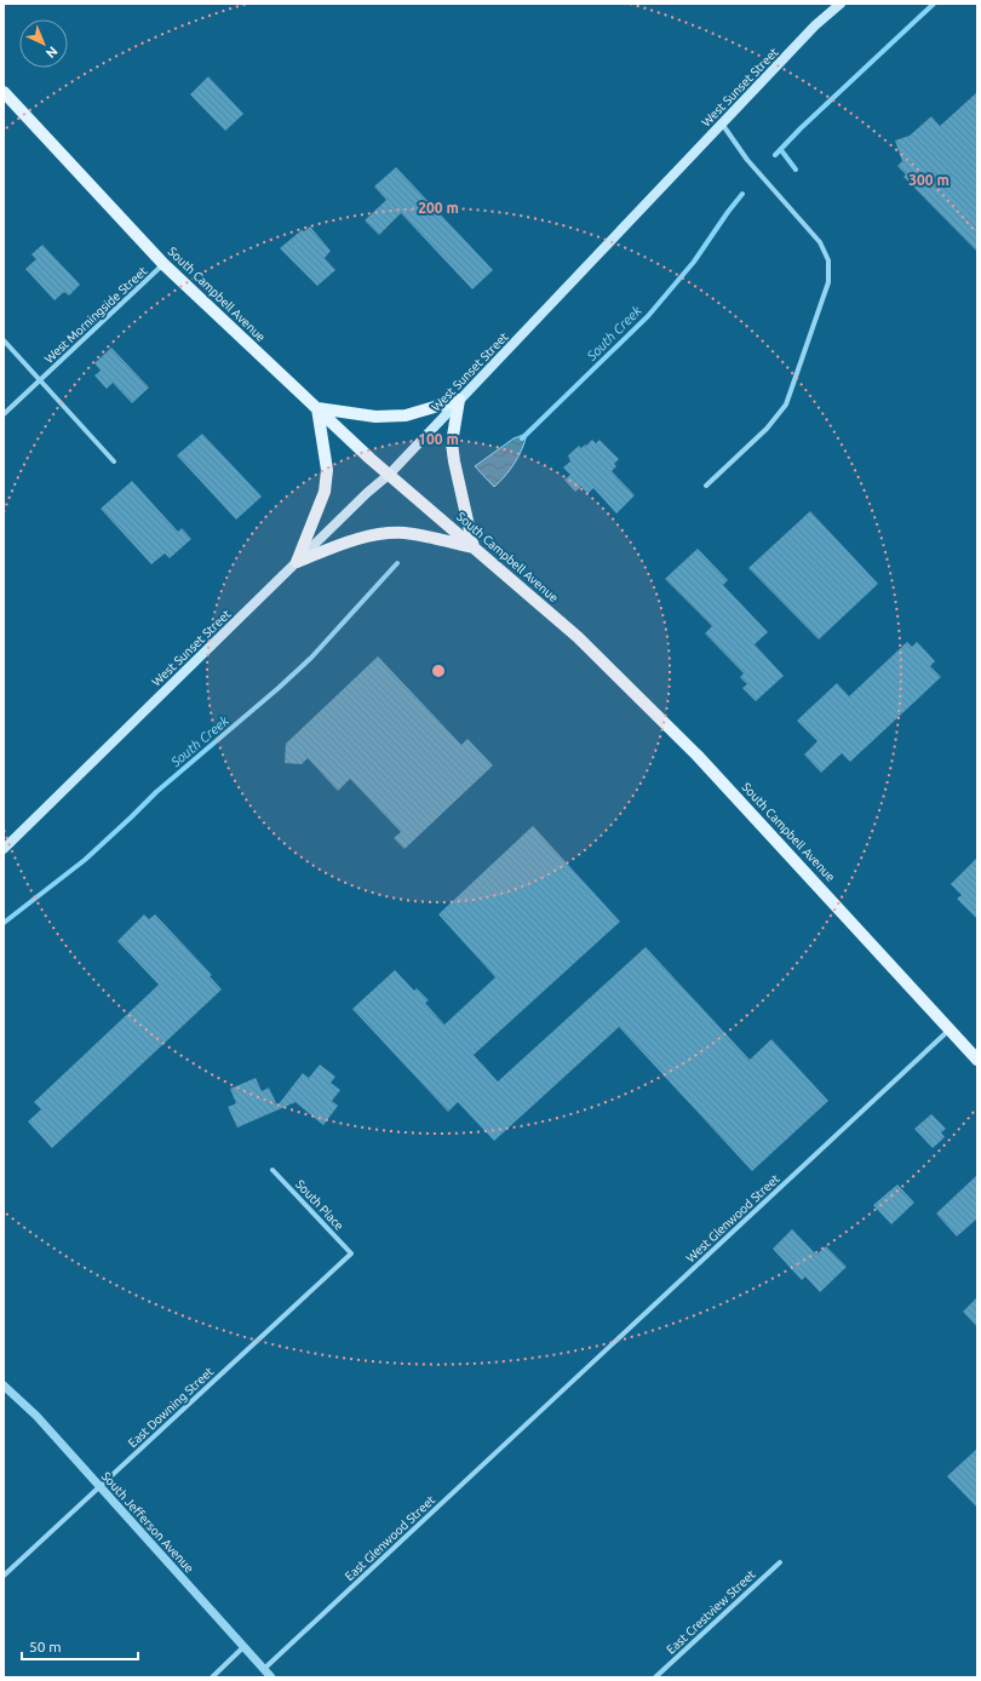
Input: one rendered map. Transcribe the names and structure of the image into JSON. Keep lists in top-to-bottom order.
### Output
{
  "streets": {
    "main road": ["West Sunset Street", "South Campbell Avenue"],
    "street": [
      "West Morningside Street",
      "South Place",
      "West Glenwood Street",
      "East Downing Street",
      "South Jefferson Avenue",
      "East Glenwood Street",
      "East Crestview Street"
    ]
  },
  "crossings": [
    ["West Sunset Street", "South Campbell Avenue"],
    ["South Campbell Avenue", "West Morningside Street"],
    ["South Campbell Avenue", "West Glenwood Street"],
    ["South Place", "East Downing Street"],
    ["West Glenwood Street", "East Glenwood Street"],
    ["East Downing Street", "South Jefferson Avenue"],
    ["South Jefferson Avenue", "East Glenwood Street"]
  ],
  "water": ["South Creek"],
  "scale_bar": "50 m",
  "north": "bottom right",
  "rings": ["300 m", "200 m", "100 m"]
}
